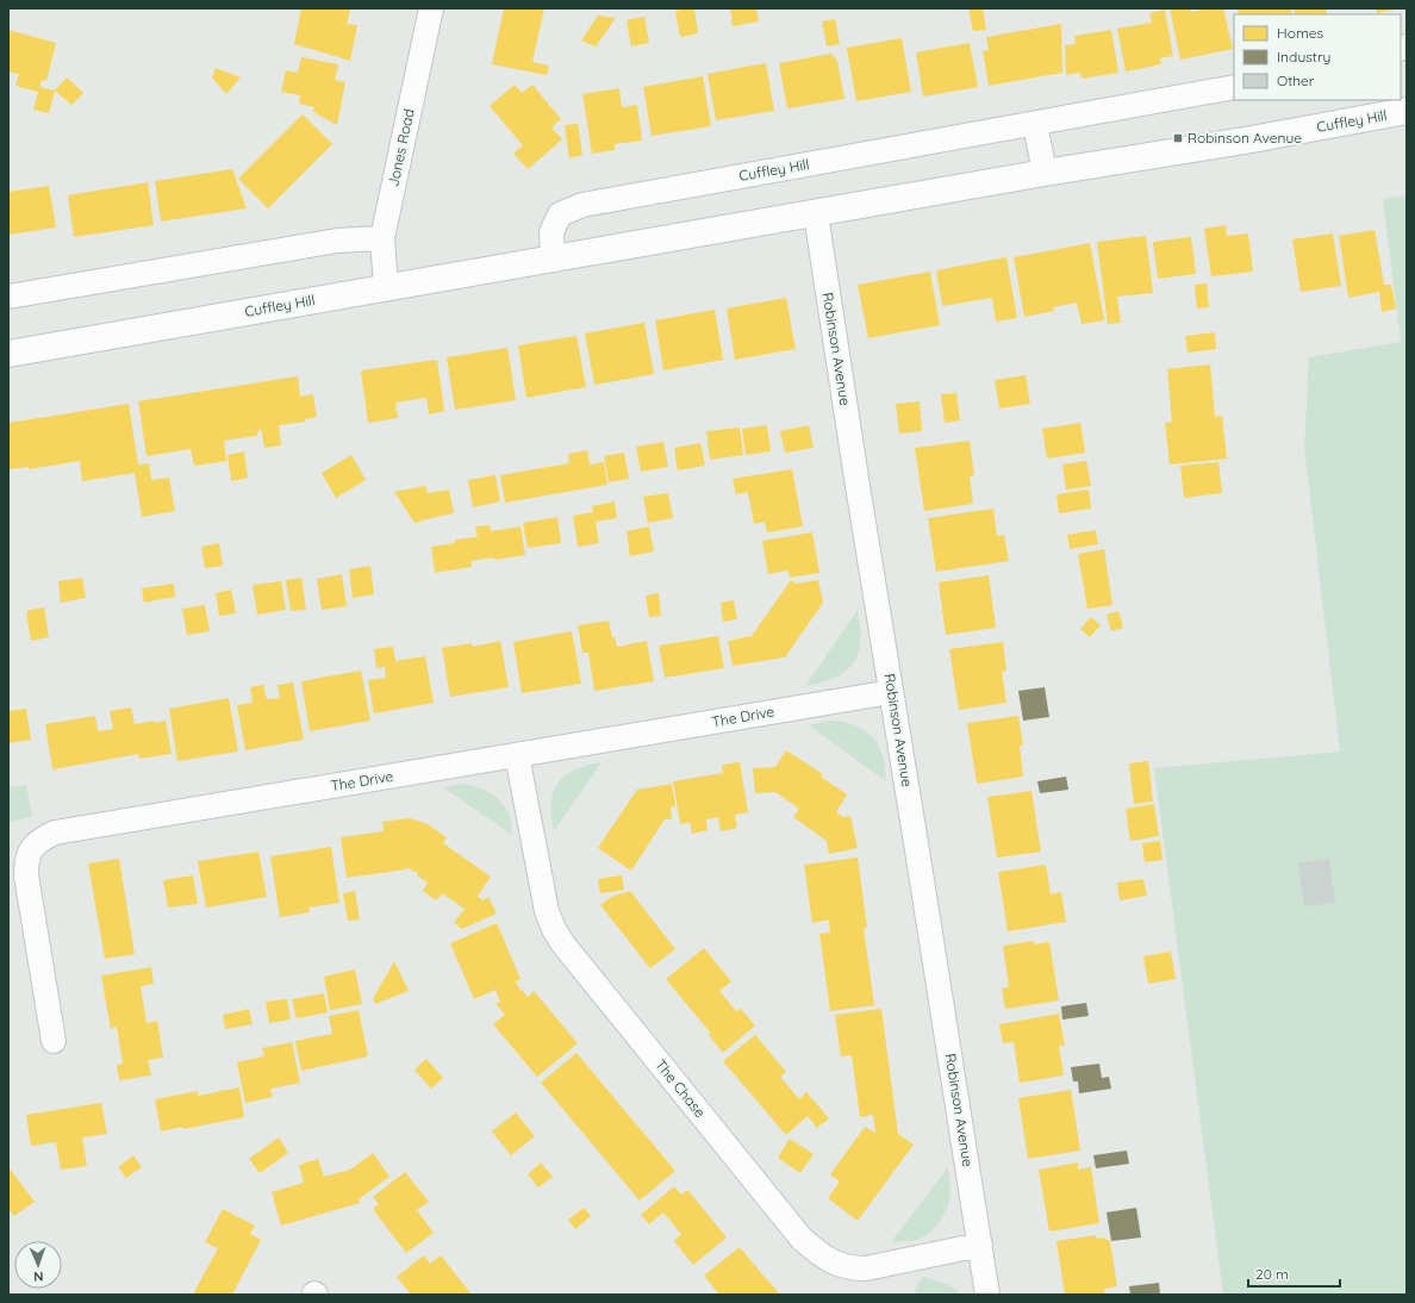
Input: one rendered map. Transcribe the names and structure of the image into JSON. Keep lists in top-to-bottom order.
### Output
{
  "streets": {
    "main road": ["Cuffley Hill"],
    "street": [
      "Jones Road",
      "Robinson Avenue",
      "The Drive",
      "The Chase"
    ]
  },
  "crossings": [
    ["Cuffley Hill", "Jones Road"],
    ["Cuffley Hill", "Robinson Avenue"],
    ["Robinson Avenue", "The Drive"],
    ["Robinson Avenue", "The Chase"],
    ["The Drive", "The Chase"]
  ],
  "places": {
    "transit": ["Robinson Avenue"]
  },
  "legend": ["Homes", "Industry", "Other"],
  "scale_bar": "20 m",
  "north": "bottom"
}
